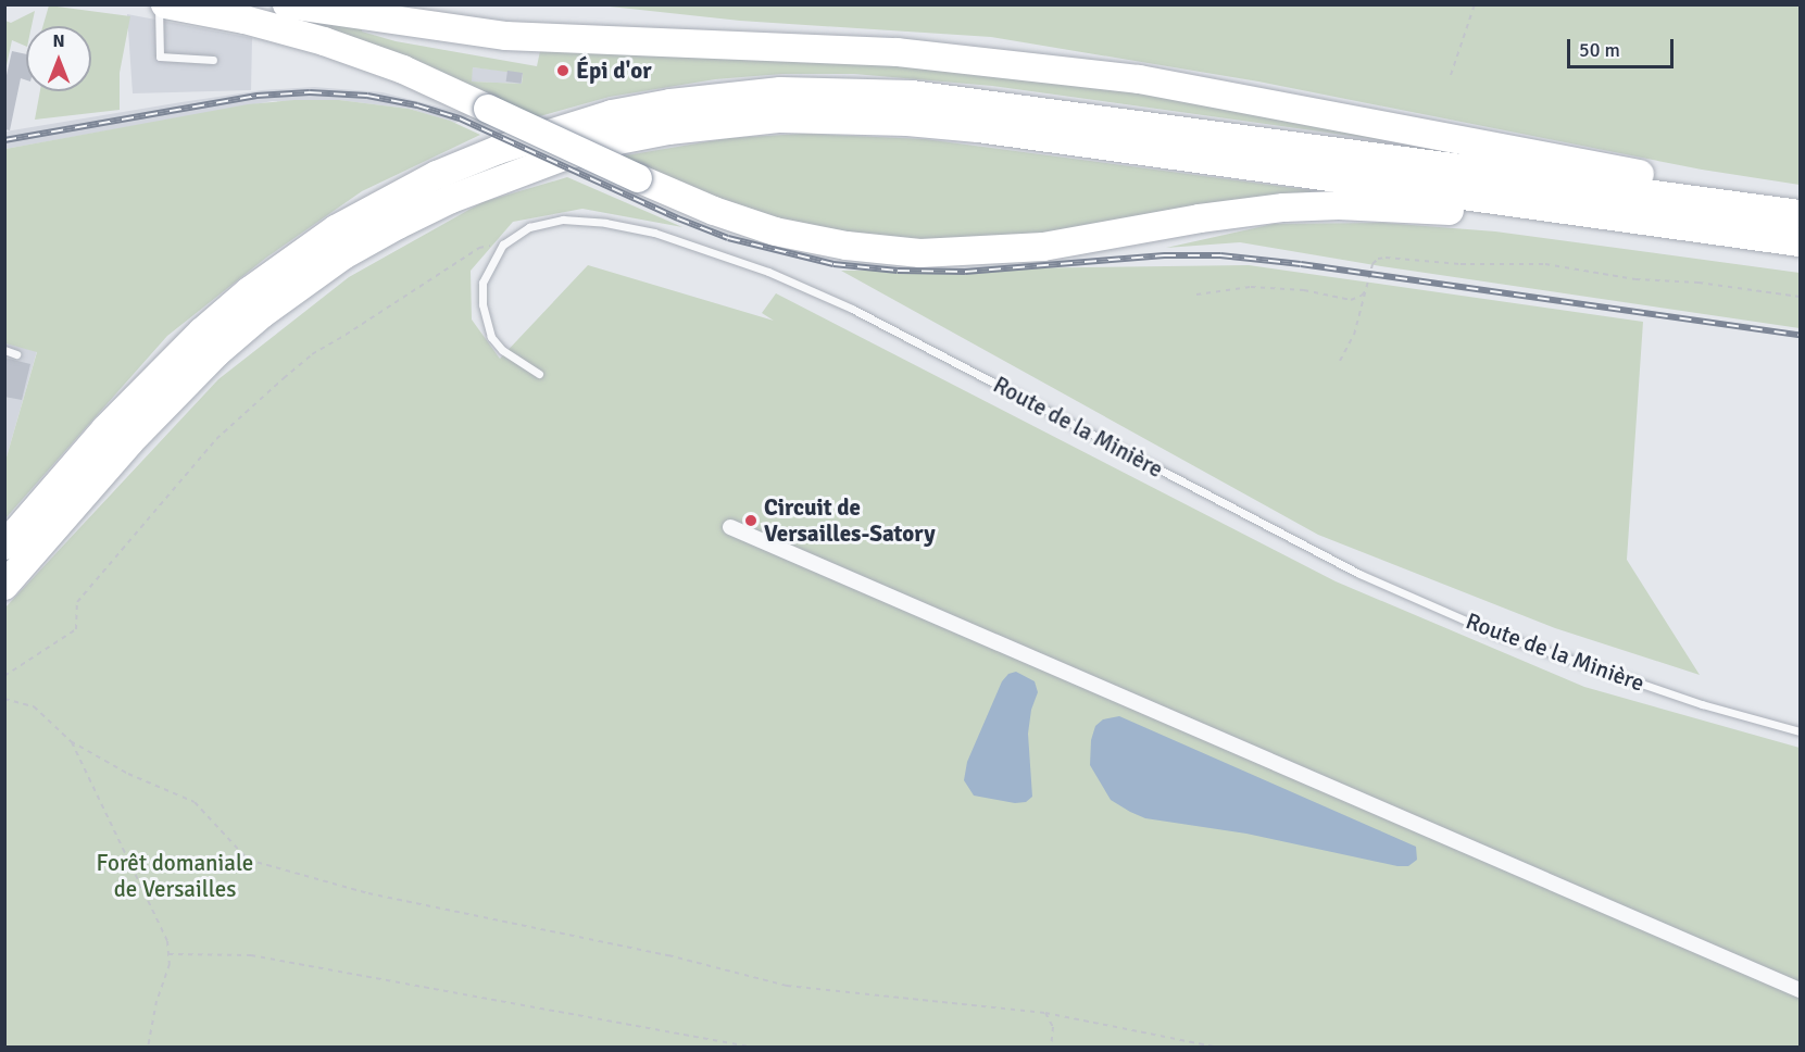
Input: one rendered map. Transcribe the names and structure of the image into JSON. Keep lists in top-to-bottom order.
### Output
{
  "streets": {
    "lane": ["Route de la Minière"]
  },
  "parks": ["Forêt domaniale de Versailles"],
  "places": ["Épi d'or", "Circuit de Versailles-Satory"],
  "scale_bar": "50 m",
  "north": "top"
}
